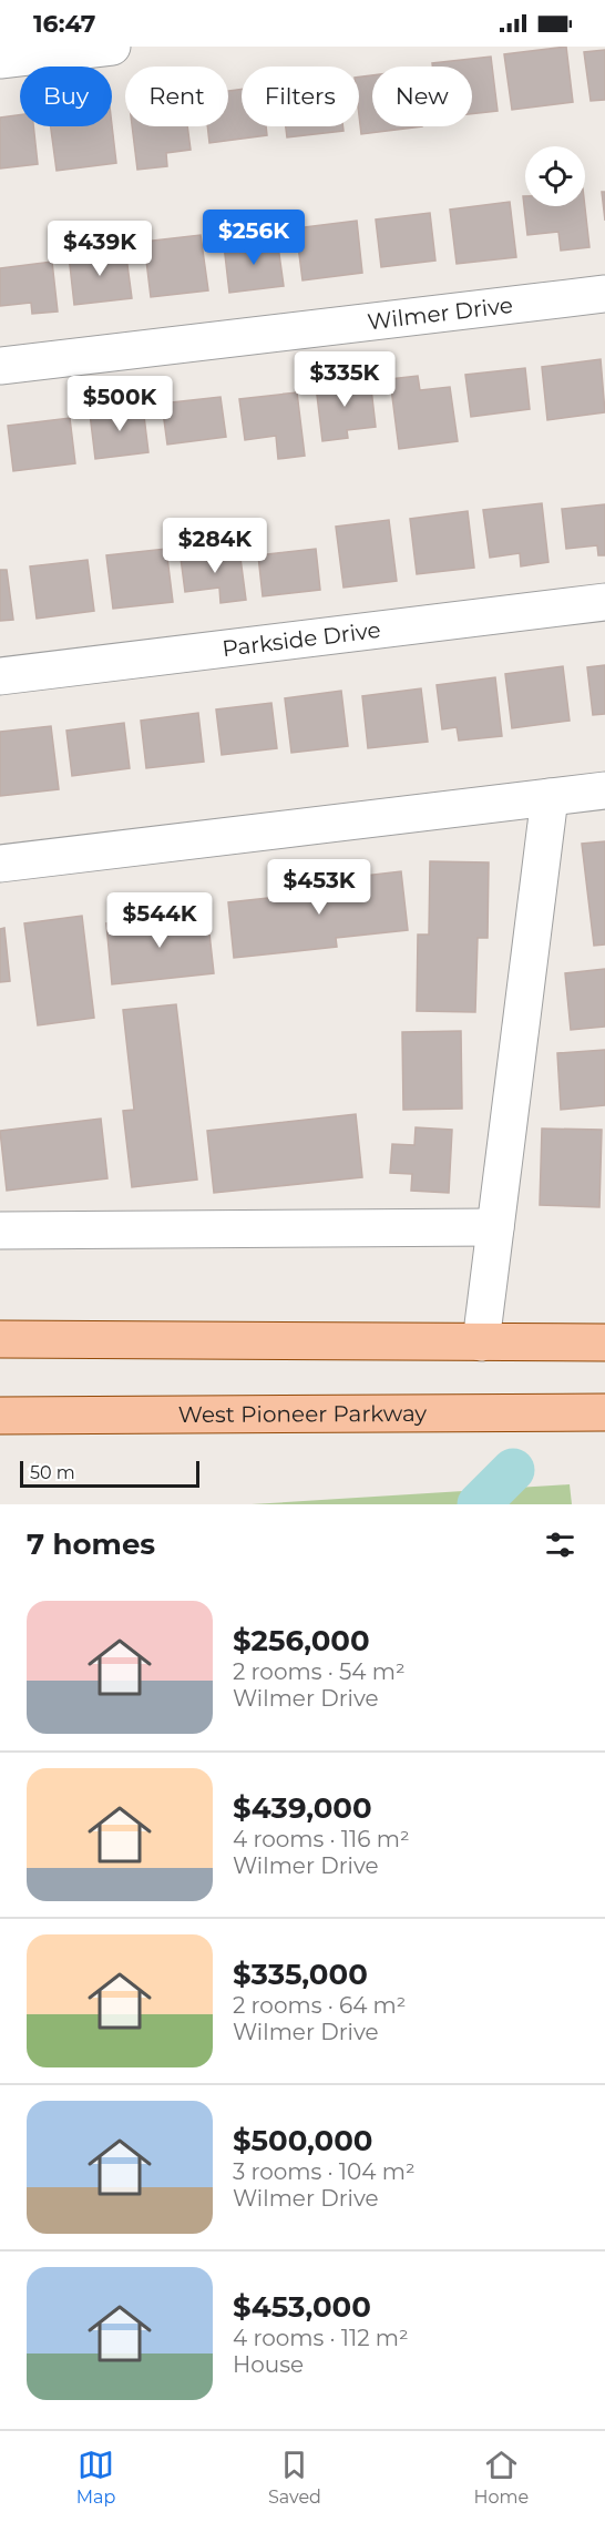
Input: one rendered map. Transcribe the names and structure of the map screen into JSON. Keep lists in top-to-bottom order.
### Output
{
  "streets": {
    "main road": ["West Pioneer Parkway"],
    "street": ["Wilmer Drive", "Parkside Drive"]
  },
  "scale_bar": "50 m",
  "page": {
    "status": "16:47",
    "chip": [
      "Buy",
      "Rent",
      "Filters",
      "New"
    ],
    "price": [
      "$256K",
      "$439K",
      "$335K",
      "$500K",
      "$284K",
      "$453K",
      "$544K"
    ],
    "scale": "50 m",
    "heading": "7 homes",
    "list": [
      {
        "name": "$256,000",
        "note": "2 rooms · 54 m² · Wilmer Drive"
      },
      {
        "name": "$439,000",
        "note": "4 rooms · 116 m² · Wilmer Drive"
      },
      {
        "name": "$335,000",
        "note": "2 rooms · 64 m² · Wilmer Drive"
      },
      {
        "name": "$500,000",
        "note": "3 rooms · 104 m² · Wilmer Drive"
      },
      {
        "name": "$453,000",
        "note": "4 rooms · 112 m² · House"
      }
    ],
    "tabs": ["Map", "Saved", "Home"]
  }
}
